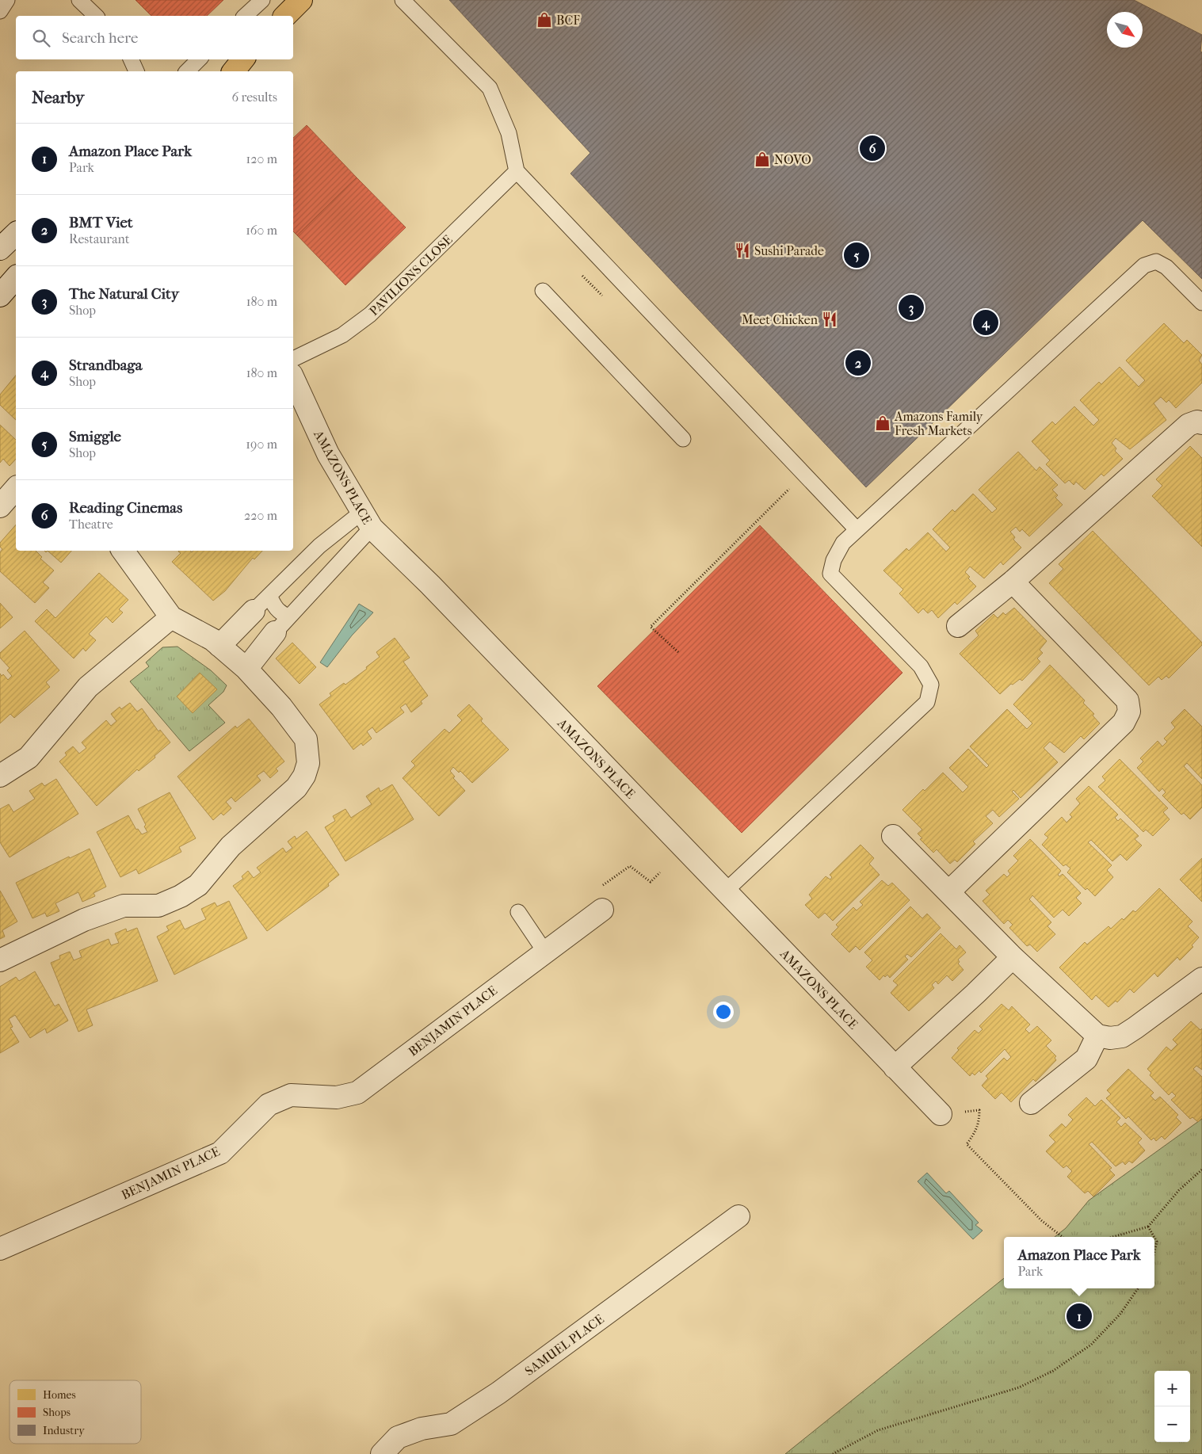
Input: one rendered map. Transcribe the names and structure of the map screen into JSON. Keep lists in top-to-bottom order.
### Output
{
  "streets": {
    "street": ["AMAZONS PLACE", "BENJAMIN PLACE", "SAMUEL PLACE"],
    "lane": ["PAVILIONS CLOSE"]
  },
  "places": {
    "shop": ["BCF", "NOVO", "Amazons Family Fresh Markets"],
    "restaurant": ["Sushi Parade", "Meet Chicken"]
  },
  "legend": ["Homes", "Shops", "Industry"],
  "north": "bottom right",
  "page": {
    "search": "Search here",
    "heading": ["Nearby", "6 results"],
    "list": [
      {
        "mark": "1",
        "name": "Amazon Place Park",
        "note": "Park",
        "value": "120 m"
      },
      {
        "mark": "2",
        "name": "BMT Viet",
        "note": "Restaurant",
        "value": "160 m"
      },
      {
        "mark": "3",
        "name": "The Natural City",
        "note": "Shop",
        "value": "180 m"
      },
      {
        "mark": "4",
        "name": "Strandbaga",
        "note": "Shop",
        "value": "180 m"
      },
      {
        "mark": "5",
        "name": "Smiggle",
        "note": "Shop",
        "value": "190 m"
      },
      {
        "mark": "6",
        "name": "Reading Cinemas",
        "note": "Theatre",
        "value": "220 m"
      }
    ],
    "pins": [
      "6",
      "5",
      "3",
      "4",
      "2",
      "1"
    ],
    "popup": ["Amazon Place Park", "Park"],
    "map_buttons": ["+", "−"]
  }
}
